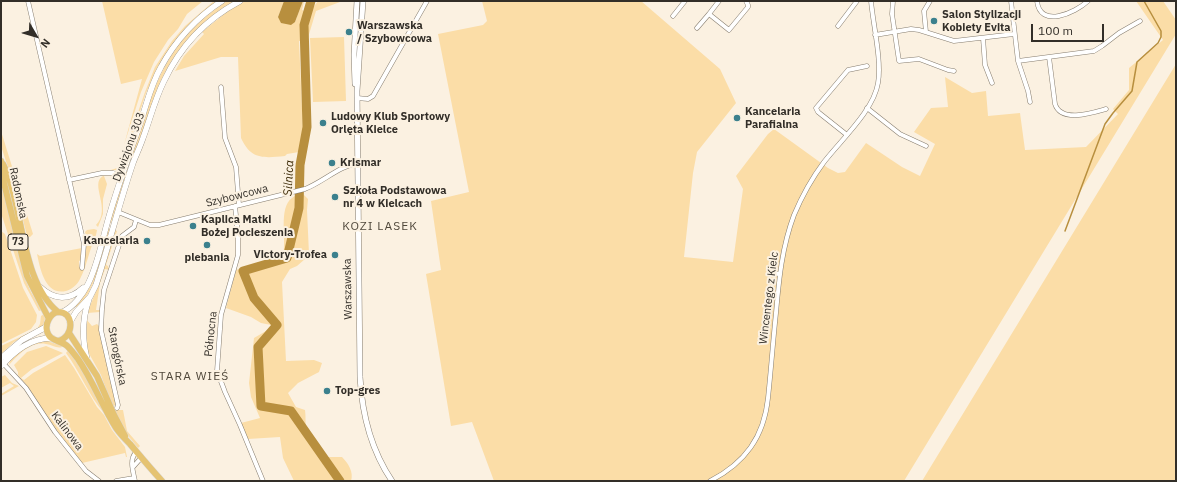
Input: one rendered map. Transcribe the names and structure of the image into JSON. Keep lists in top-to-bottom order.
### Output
{
  "streets": {
    "main road": ["Dywizjonu 303", "Radomska", "73"],
    "street": [
      "Szybowcowa",
      "Warszawska",
      "Wincentego z Kielc",
      "Północna",
      "Starogórska",
      "Kalinowa"
    ]
  },
  "crossings": [
    ["Dywizjonu 303", "Radomska"],
    ["Dywizjonu 303", "Szybowcowa"],
    ["Dywizjonu 303", "73"],
    ["Radomska", "73"],
    ["Szybowcowa", "Warszawska"],
    ["Szybowcowa", "Północna"],
    ["Szybowcowa", "Starogórska"]
  ],
  "districts": ["KOZI LASEK", "STARA WIEŚ"],
  "water": ["Silnica"],
  "places": [
    "Salon Stylizacji Kobiety Evita",
    "Warszawska / Szybowcowa",
    "Kancelaria Parafialna",
    "Ludowy Klub Sportowy Orlęta Kielce",
    "Krismar",
    "Szkoła Podstawowa nr 4 w Kielcach",
    "Kaplica Matki Bożej Pocieszenia",
    "Kancelaria",
    "plebania",
    "Victory-Trofea",
    "Top-gres"
  ],
  "scale_bar": "100 m",
  "north": "bottom right"
}
